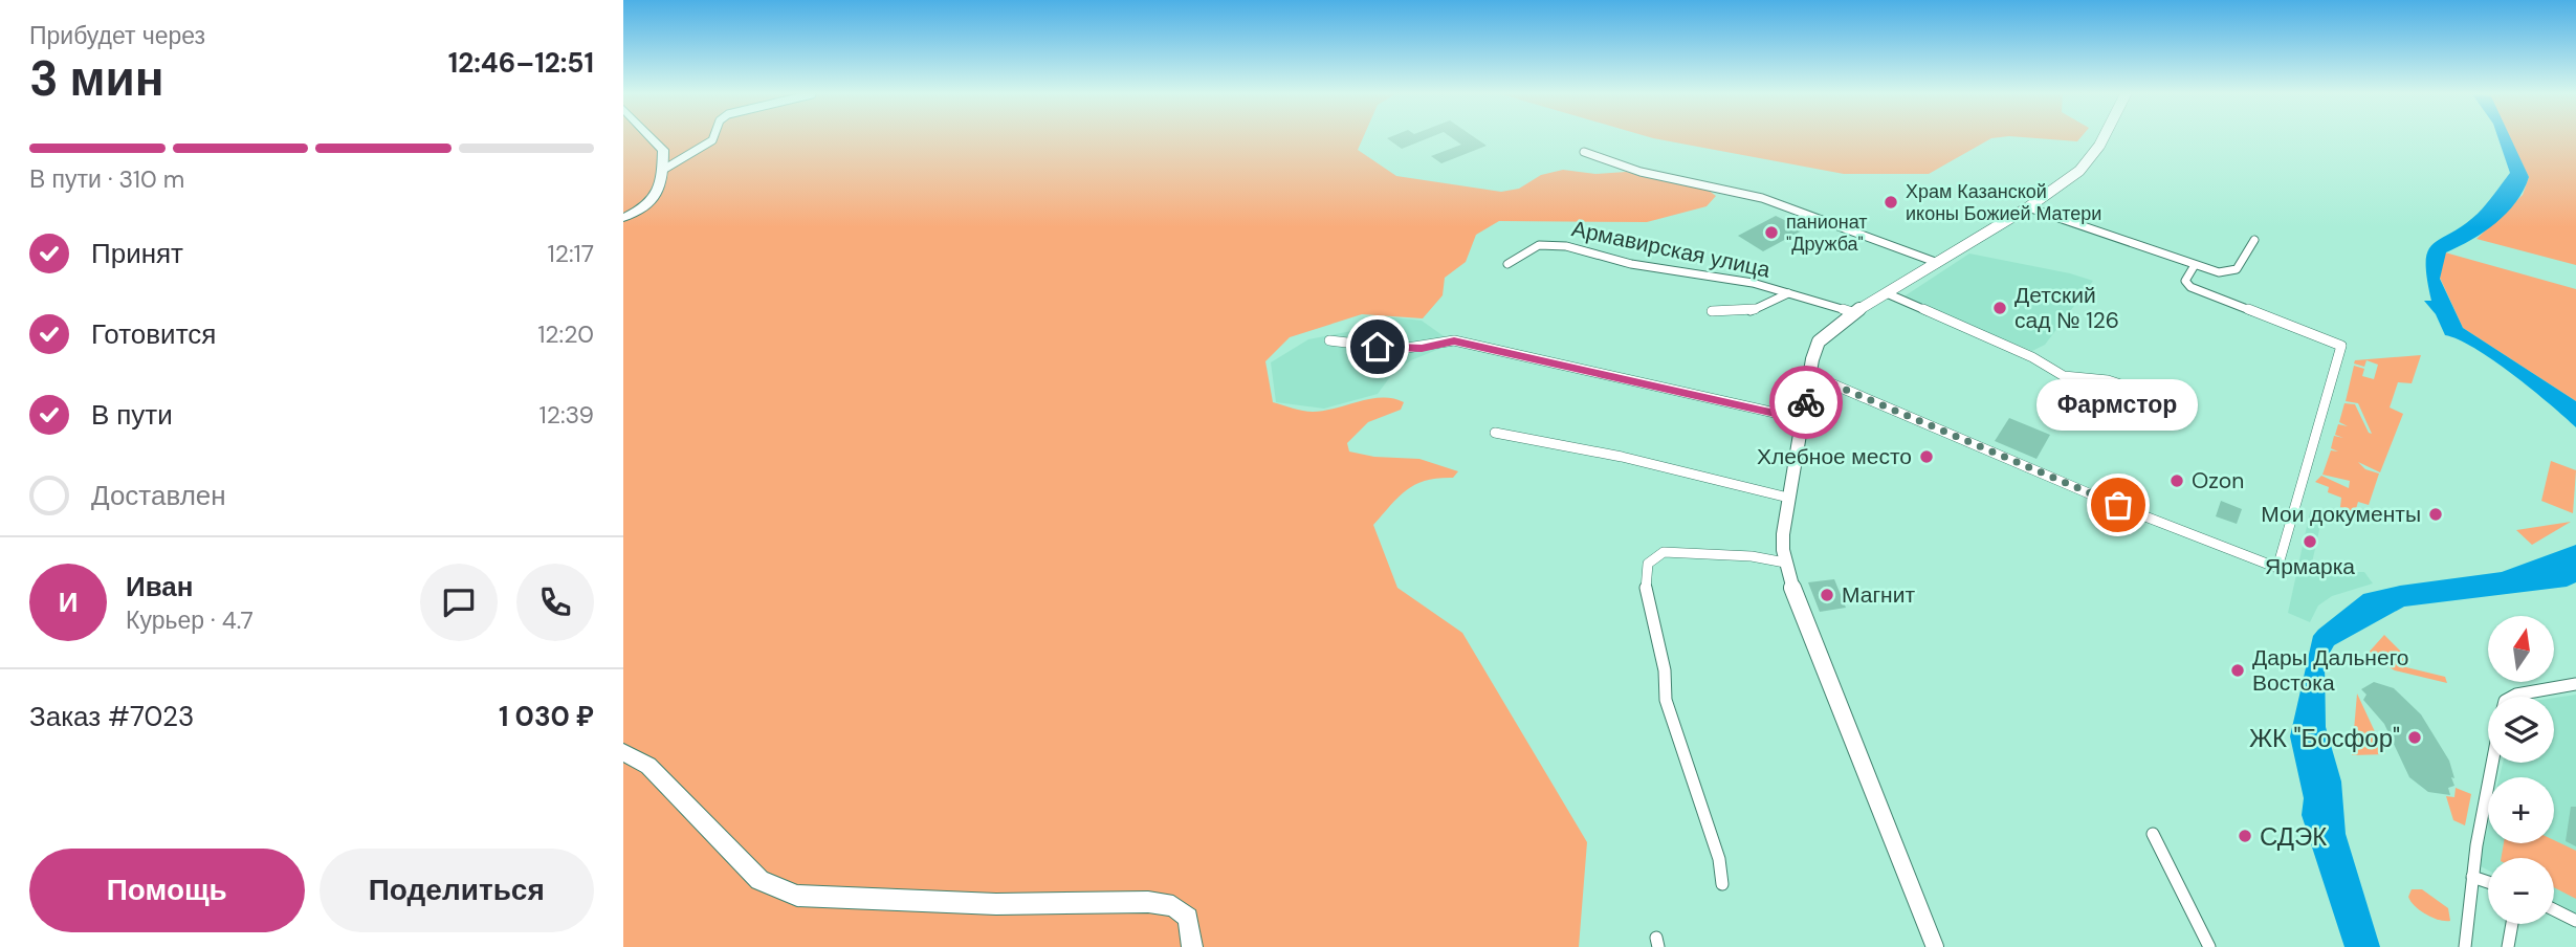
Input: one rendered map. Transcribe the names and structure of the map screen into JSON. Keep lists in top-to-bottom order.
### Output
{
  "streets": {
    "street": ["Армавирская улица"]
  },
  "places": [
    "Храм Казанской иконы Божией Матери",
    "панионат \"Дружба\"",
    "Детский сад № 126",
    "Хлебное место",
    "Ozon",
    "Фармстор",
    "Мои документы",
    "Ярмарка",
    "Магнит",
    "Дары Дальнего Востока",
    "ЖК \"Босфор\"",
    "СДЭК"
  ],
  "north": "top",
  "page": {
    "heading": ["3 мин", "Прибудет через", "12:46–12:51"],
    "panel": [
      "Иван",
      "Курьер · 4.7",
      "Заказ #7023",
      "1 030 ₽"
    ],
    "bar": "В пути · 310 m",
    "list": [
      ["Принят", "12:17"],
      ["Готовится", "12:20"],
      ["В пути", "12:39"],
      "Доставлен"
    ],
    "bubble": "Фармстор",
    "round": "И",
    "map_buttons": ["+", "−"],
    "buttons": ["Помощь", "Поделиться"]
  }
}
